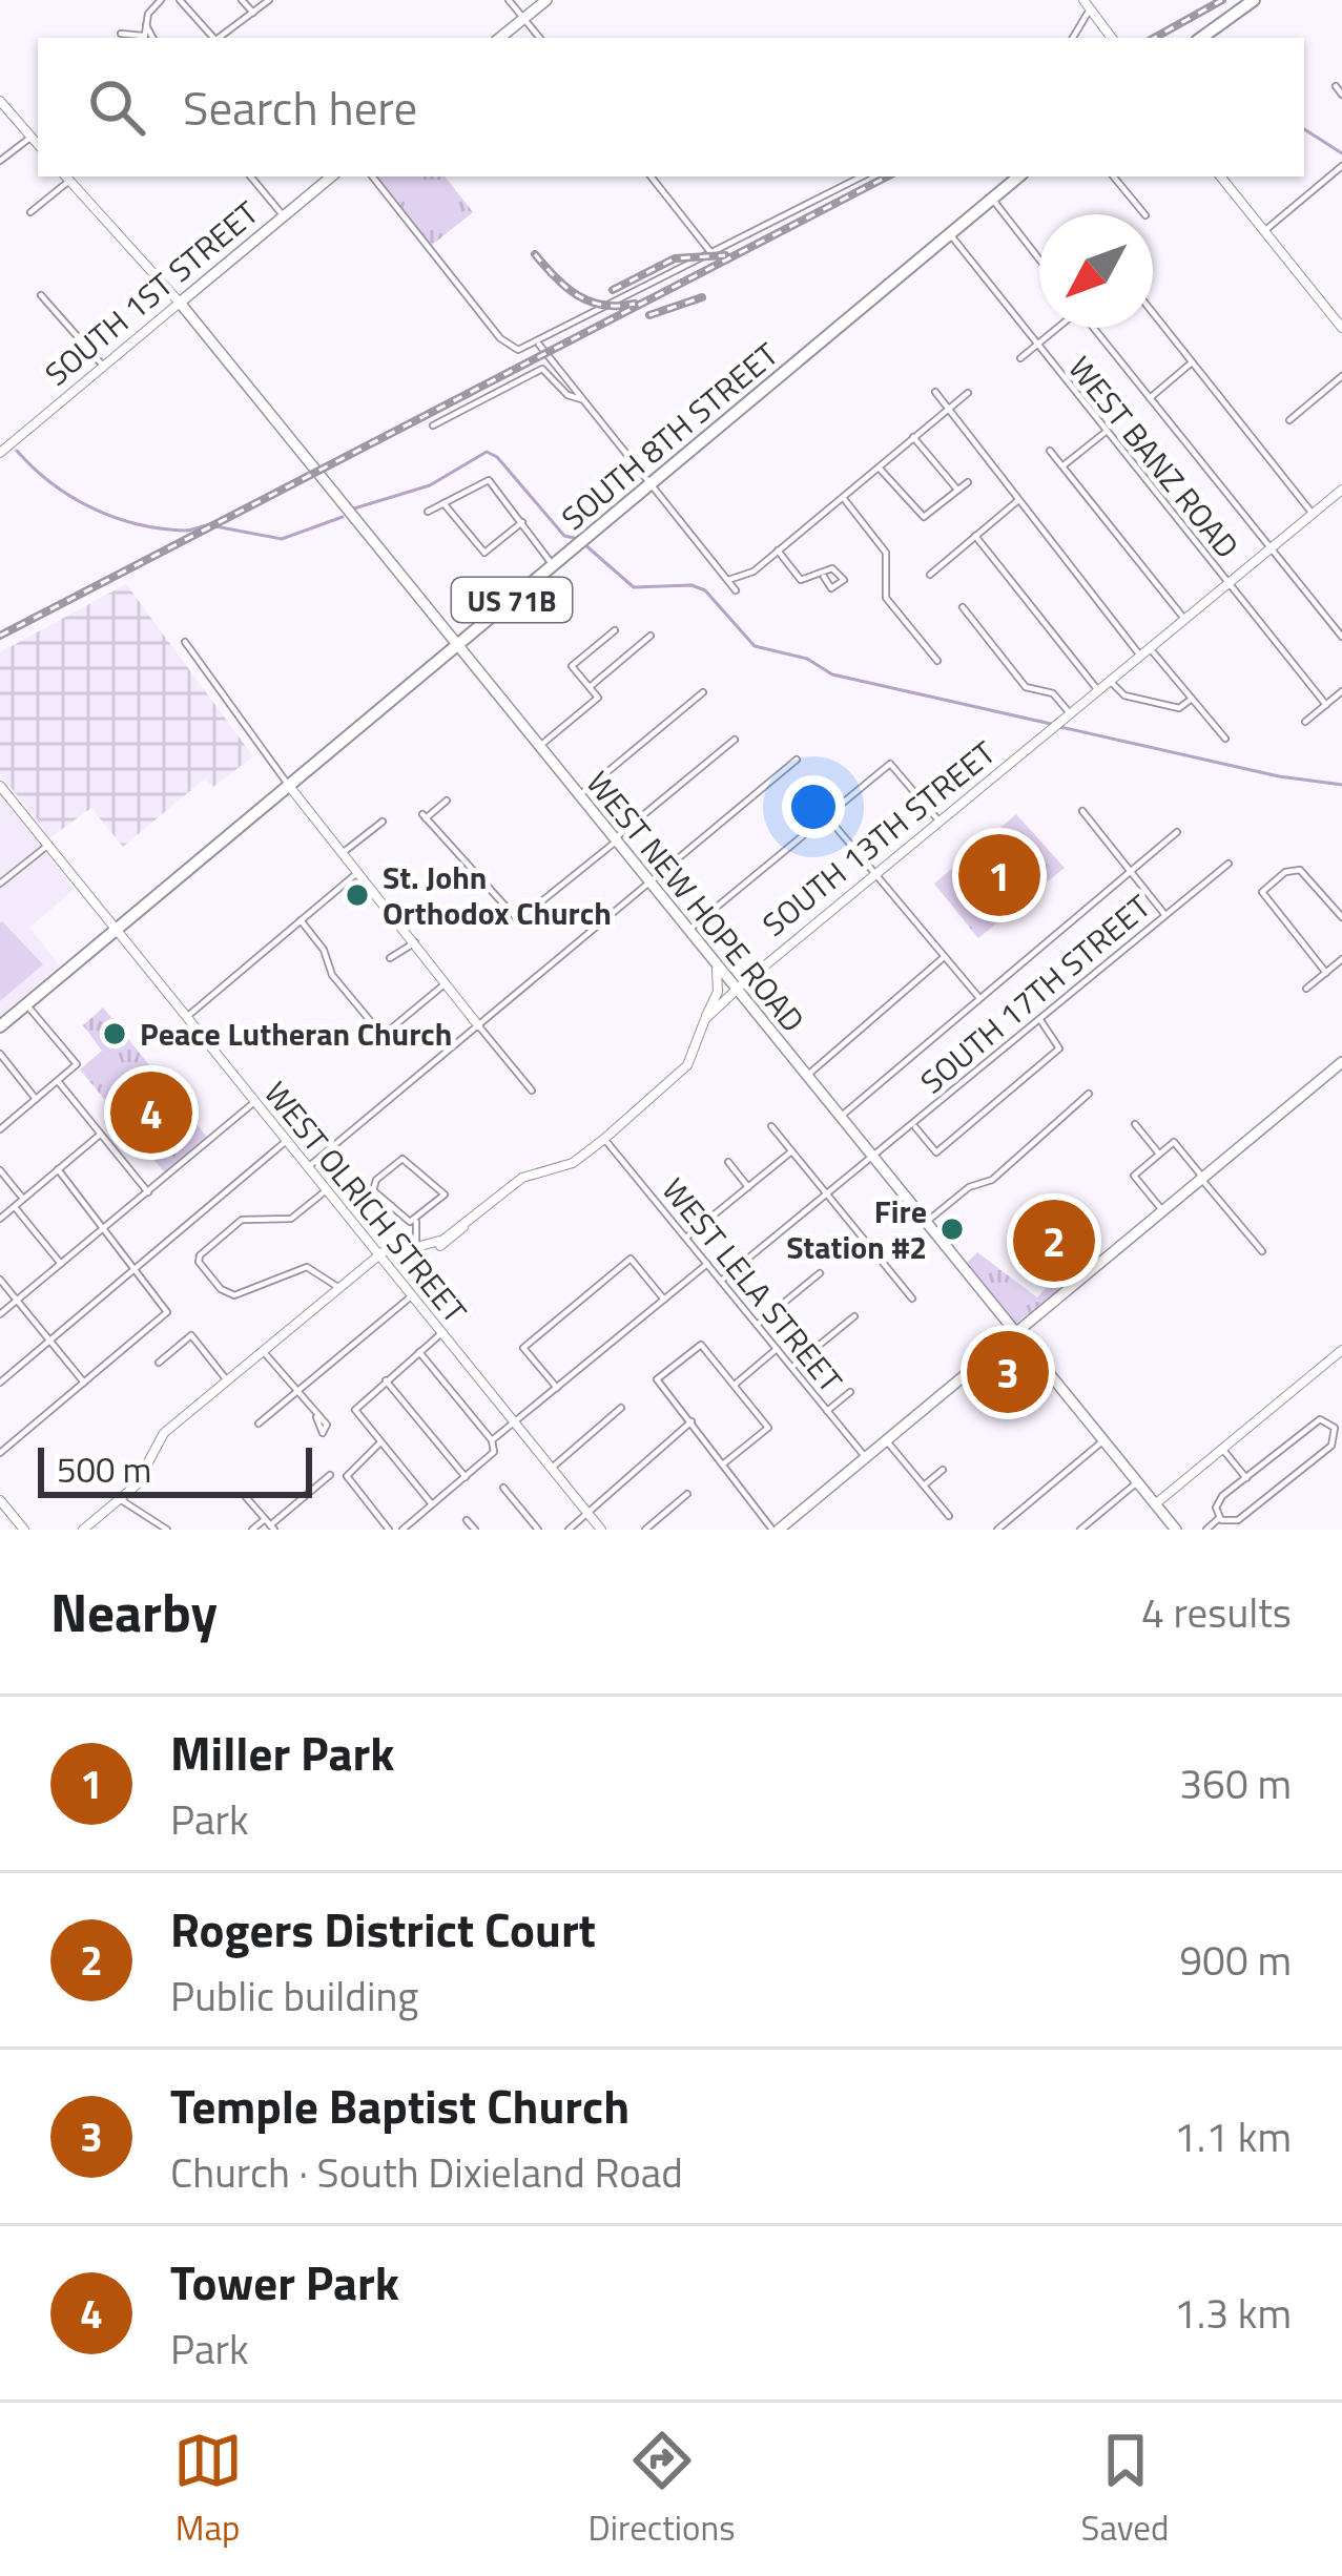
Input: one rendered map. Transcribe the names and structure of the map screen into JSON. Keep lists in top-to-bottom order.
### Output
{
  "streets": {
    "main road": [
      "SOUTH 1ST STREET",
      "SOUTH 8TH STREET",
      "US 71B",
      "WEST NEW HOPE ROAD"
    ],
    "street": [
      "WEST BANZ ROAD",
      "SOUTH 13TH STREET",
      "SOUTH 17TH STREET",
      "WEST OLRICH STREET",
      "WEST LELA STREET"
    ]
  },
  "crossings": [
    ["SOUTH 1ST STREET", "WEST NEW HOPE ROAD"],
    ["SOUTH 8TH STREET", "WEST BANZ ROAD"],
    ["SOUTH 8TH STREET", "WEST NEW HOPE ROAD"],
    ["SOUTH 8TH STREET", "WEST OLRICH STREET"],
    ["WEST BANZ ROAD", "SOUTH 13TH STREET"],
    ["SOUTH 13TH STREET", "WEST NEW HOPE ROAD"],
    ["SOUTH 13TH STREET", "WEST OLRICH STREET"],
    ["SOUTH 13TH STREET", "WEST LELA STREET"],
    ["WEST NEW HOPE ROAD", "SOUTH 17TH STREET"],
    ["SOUTH 17TH STREET", "WEST LELA STREET"]
  ],
  "places": ["St. John Orthodox Church", "Peace Lutheran Church", "Fire Station #2"],
  "scale_bar": "500 m",
  "north": "bottom left",
  "page": {
    "search": "Search here",
    "pins": [
      "1",
      "4",
      "2",
      "3"
    ],
    "scale": "500 m",
    "heading": ["Nearby", "4 results"],
    "list": [
      {
        "mark": "1",
        "name": "Miller Park",
        "note": "Park",
        "value": "360 m"
      },
      {
        "mark": "2",
        "name": "Rogers District Court",
        "note": "Public building",
        "value": "900 m"
      },
      {
        "mark": "3",
        "name": "Temple Baptist Church",
        "note": "Church · South Dixieland Road",
        "value": "1.1 km"
      },
      {
        "mark": "4",
        "name": "Tower Park",
        "note": "Park",
        "value": "1.3 km"
      }
    ],
    "nav": ["Map", "Directions", "Saved"]
  }
}
